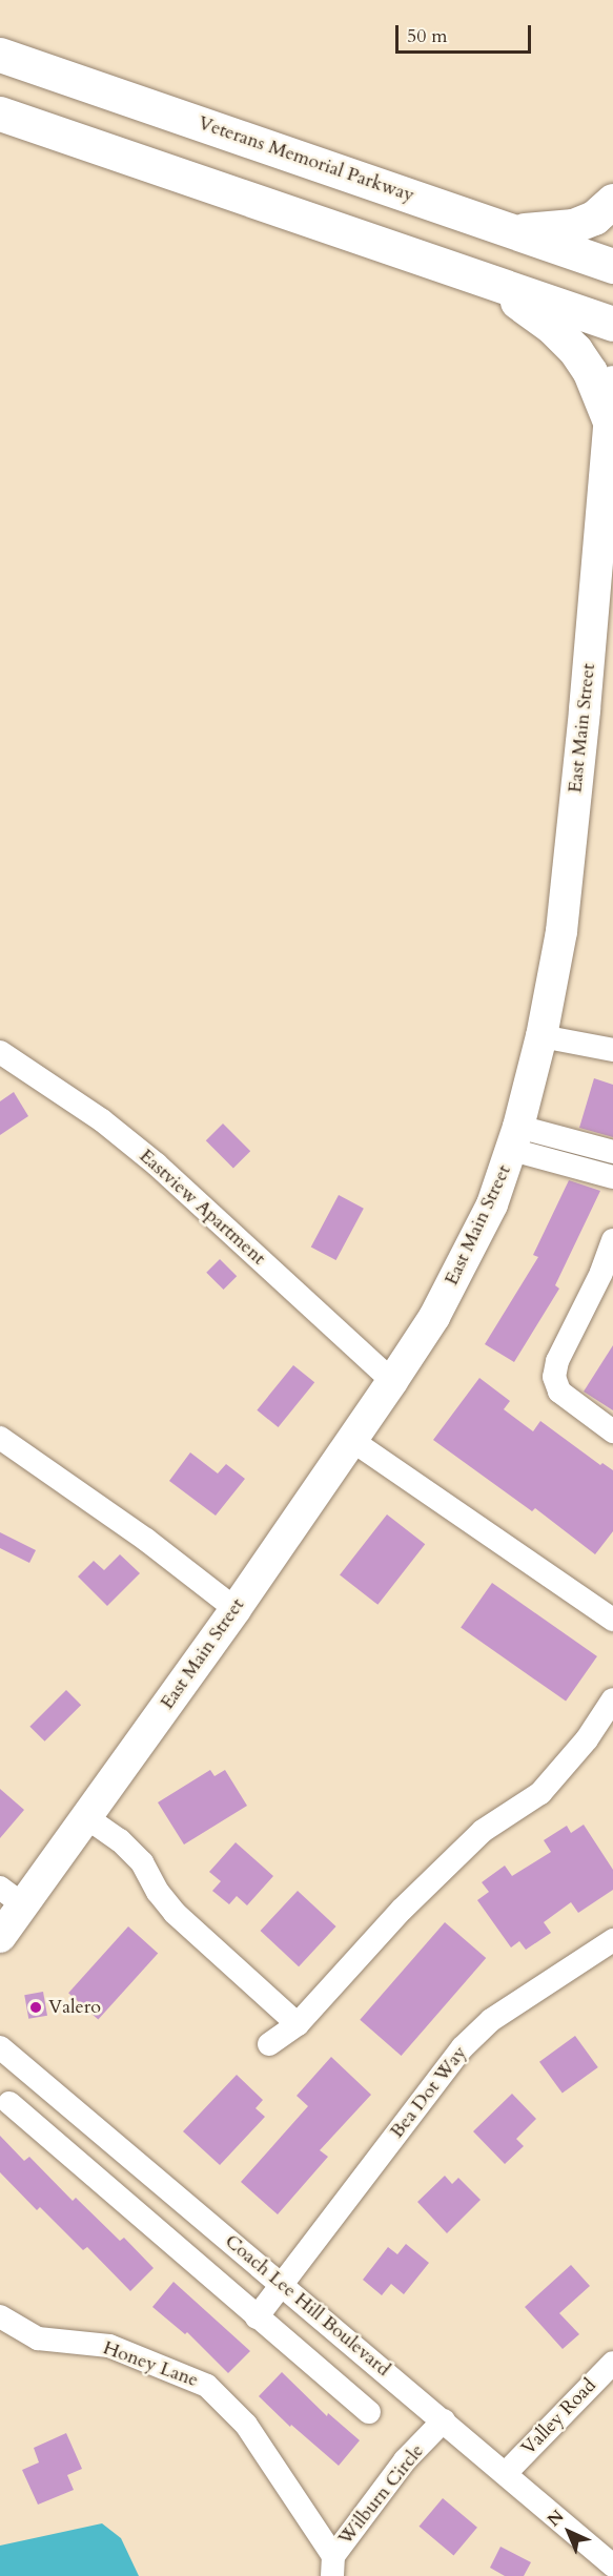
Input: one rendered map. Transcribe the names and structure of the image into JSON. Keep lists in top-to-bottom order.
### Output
{
  "streets": {
    "highway": ["Veterans Memorial Parkway"],
    "main road": ["East Main Street"],
    "street": [
      "Eastview Apartment",
      "Bea Dot Way",
      "Coach Lee Hill Boulevard",
      "Honey Lane",
      "Valley Road",
      "Wilburn Circle"
    ]
  },
  "crossings": [
    ["East Main Street", "Eastview Apartment"],
    ["Bea Dot Way", "Coach Lee Hill Boulevard"],
    ["Coach Lee Hill Boulevard", "Valley Road"],
    ["Coach Lee Hill Boulevard", "Wilburn Circle"],
    ["Honey Lane", "Wilburn Circle"]
  ],
  "places": ["Valero"],
  "scale_bar": "50 m",
  "north": "top left"
}
